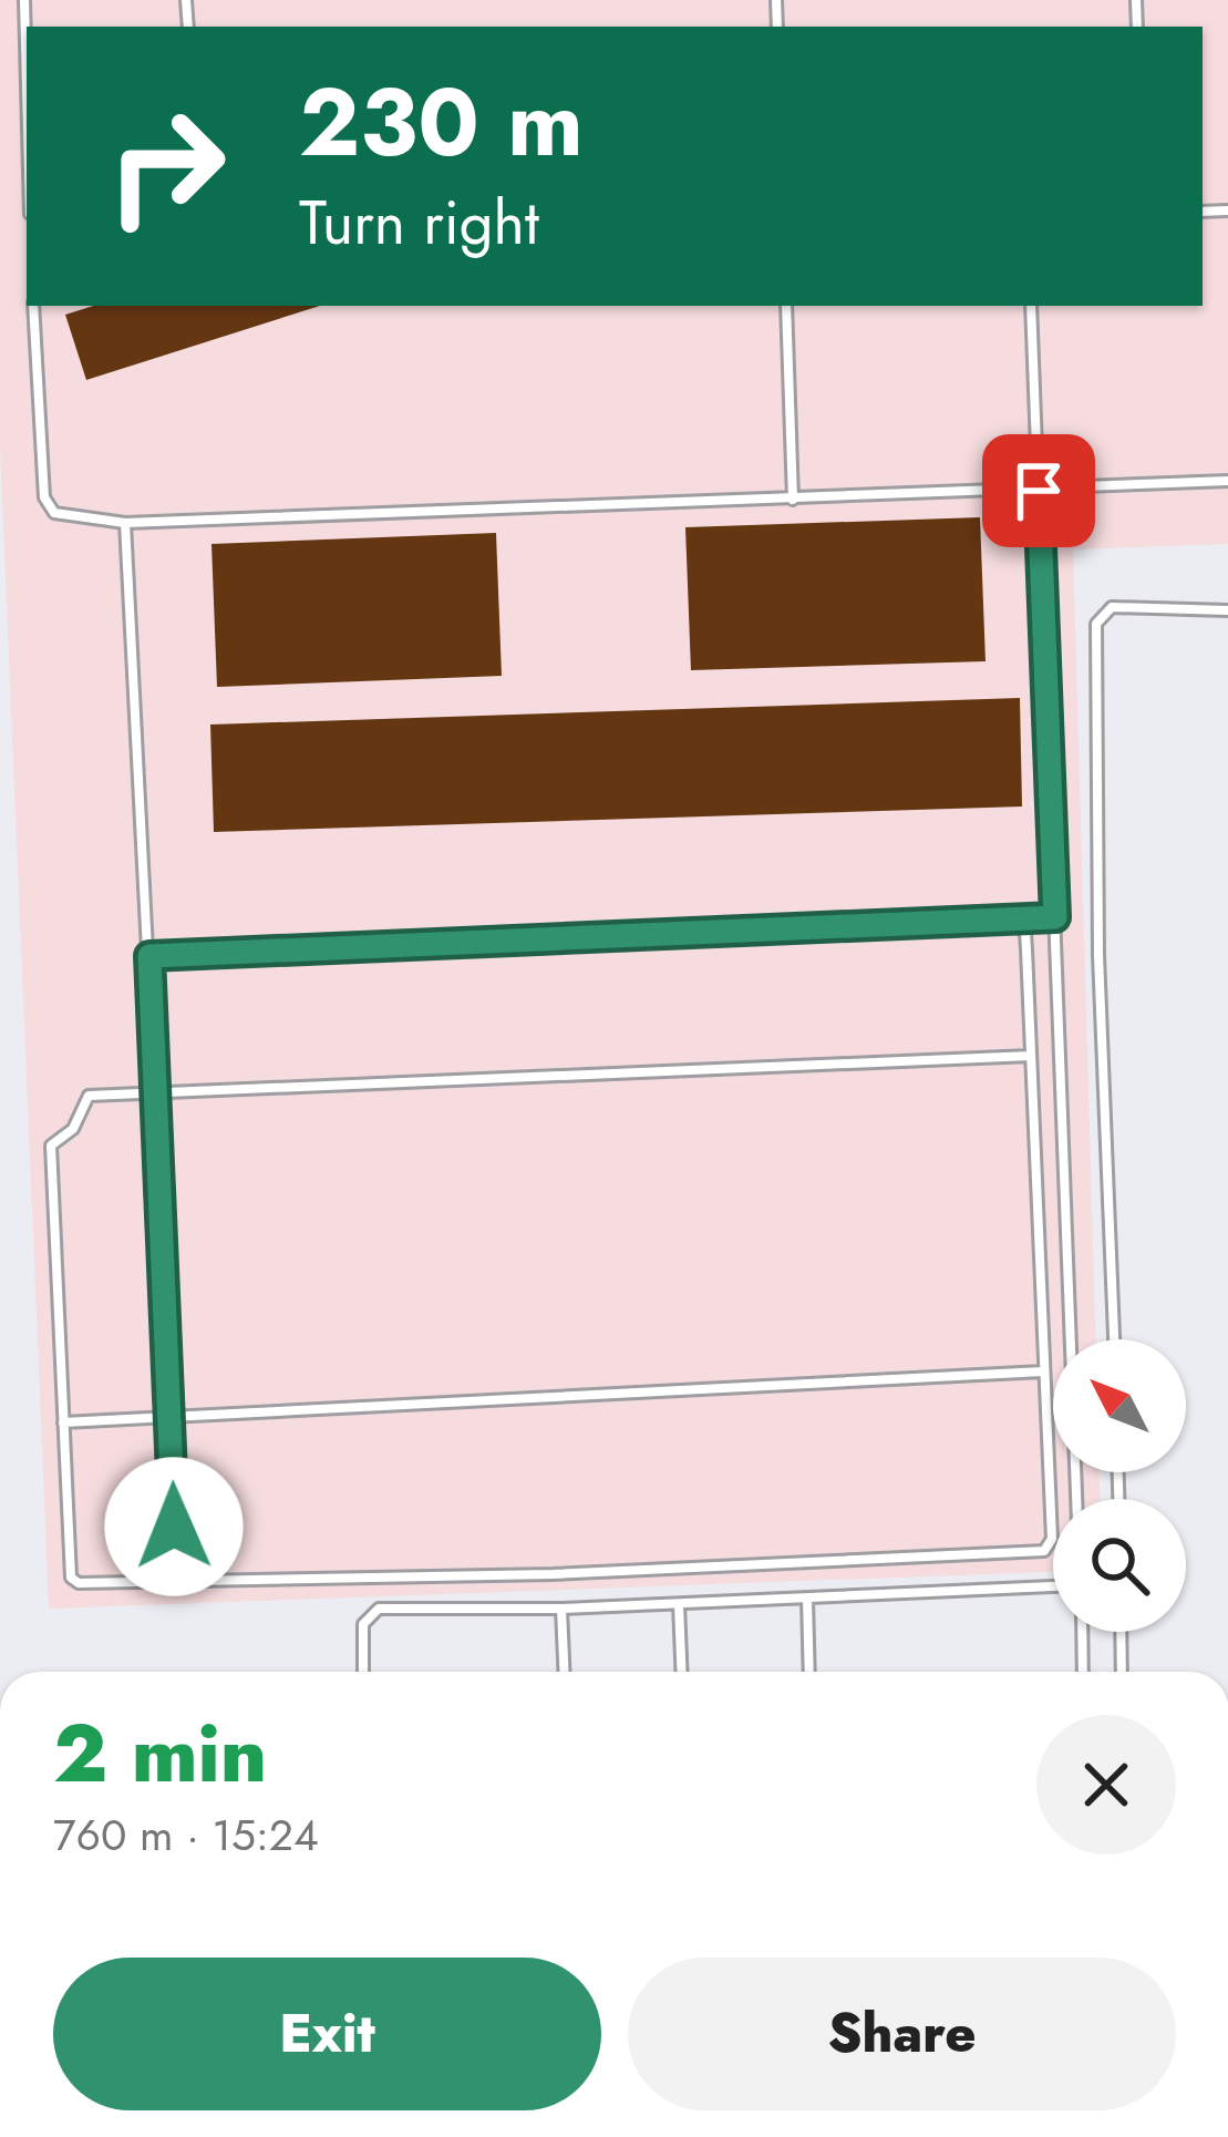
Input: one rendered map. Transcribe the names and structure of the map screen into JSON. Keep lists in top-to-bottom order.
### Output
{
  "north": "top left",
  "page": {
    "turn": ["230 m", "Turn right"],
    "heading": ["2 min", "760 m · 15:24"],
    "buttons": ["Exit", "Share"]
  }
}
